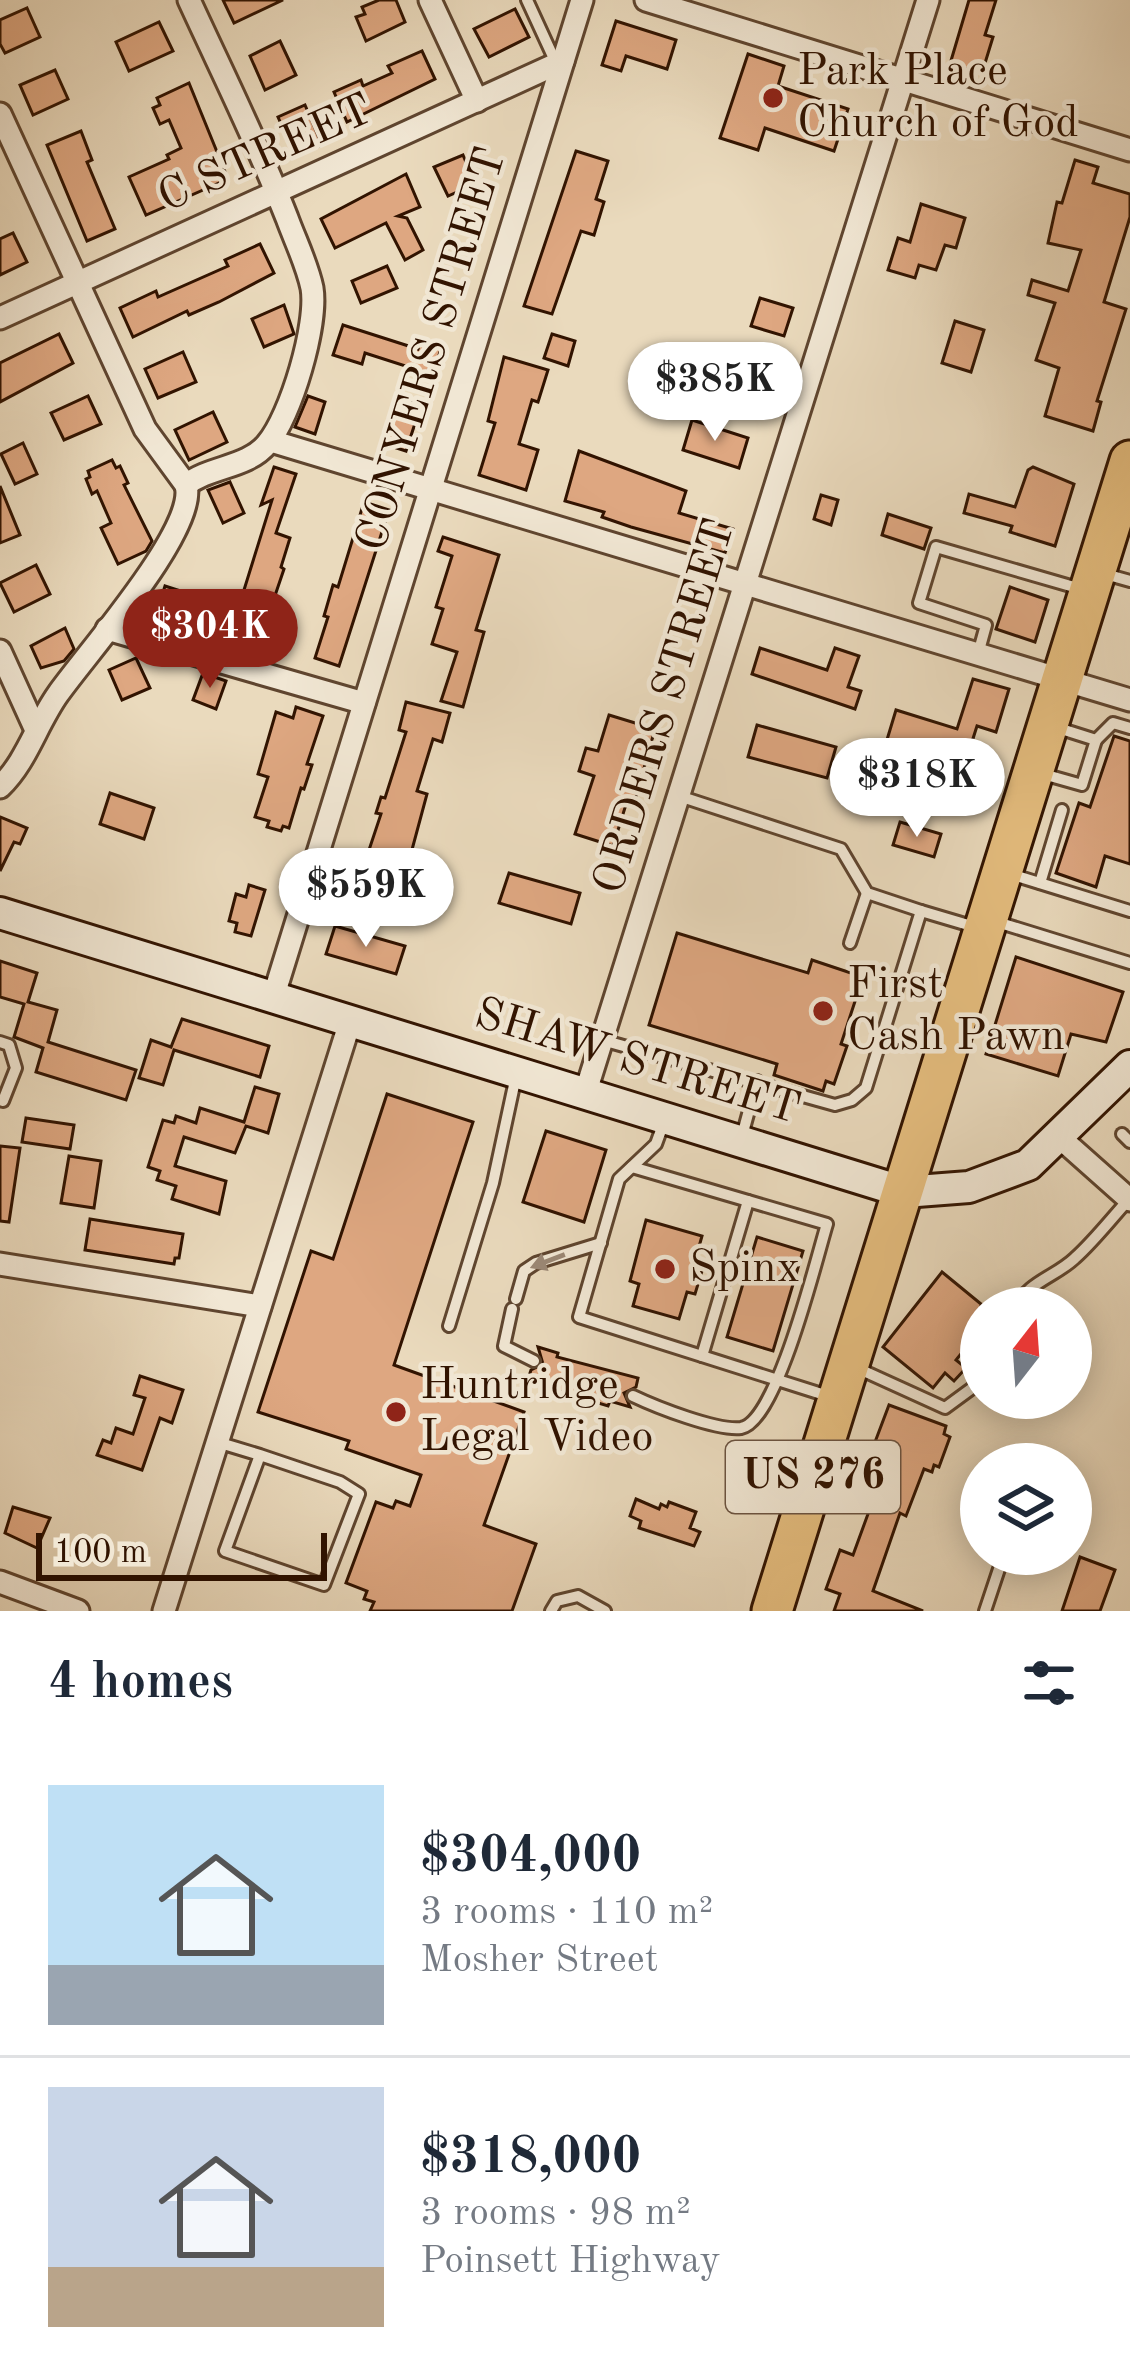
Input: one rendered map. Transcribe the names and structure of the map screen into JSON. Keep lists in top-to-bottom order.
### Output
{
  "streets": {
    "highway": ["US 276"],
    "street": [
      "C STREET",
      "CONYERS STREET",
      "ORDERS STREET",
      "SHAW STREET"
    ]
  },
  "crossings": [
    ["C STREET", "CONYERS STREET"],
    ["CONYERS STREET", "SHAW STREET"],
    ["ORDERS STREET", "SHAW STREET"],
    ["SHAW STREET", "US 276"]
  ],
  "places": [
    "Park Place Church of God",
    "First Cash Pawn",
    "Spinx",
    "Huntridge Legal Video"
  ],
  "scale_bar": "100 m",
  "north": "top",
  "page": {
    "price": [
      "$385K",
      "$304K",
      "$318K",
      "$559K"
    ],
    "scale": "100 m",
    "heading": "4 homes",
    "list": [
      {
        "name": "$304,000",
        "note": "3 rooms · 110 m² · Mosher Street"
      },
      {
        "name": "$318,000",
        "note": "3 rooms · 98 m² · Poinsett Highway"
      }
    ]
  }
}
